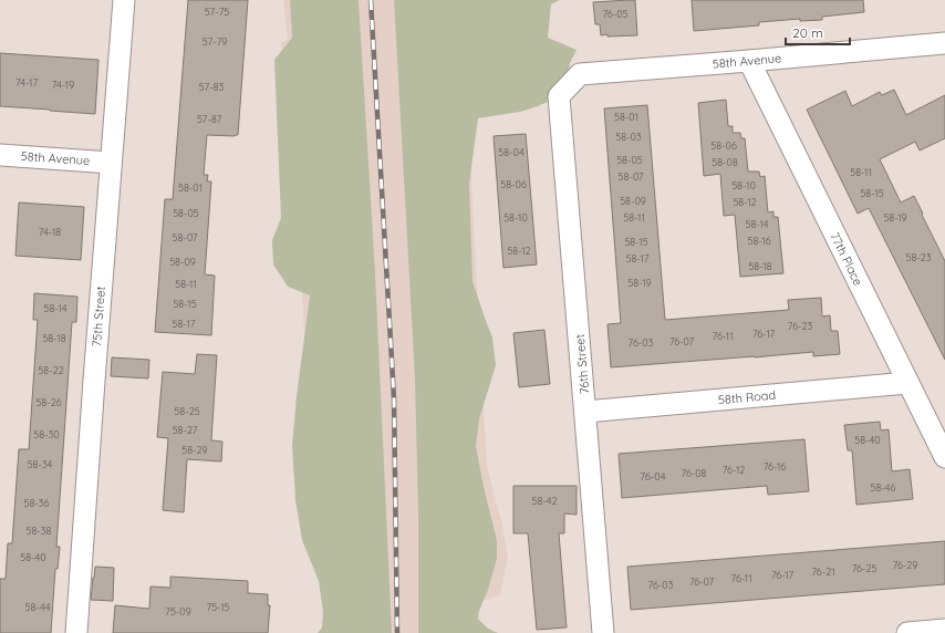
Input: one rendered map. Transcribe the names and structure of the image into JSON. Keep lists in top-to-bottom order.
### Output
{
  "streets": {
    "street": [
      "58th Avenue",
      "77th Place",
      "75th Street",
      "76th Street",
      "58th Road"
    ]
  },
  "crossings": [
    ["58th Avenue", "77th Place"],
    ["58th Avenue", "75th Street"],
    ["58th Avenue", "76th Street"],
    ["77th Place", "58th Road"],
    ["76th Street", "58th Road"]
  ],
  "house_numbers": [
    "57-75",
    "76-05",
    "57-79",
    "74-17",
    "74-19",
    "57-83",
    "58-01",
    "57-87",
    "58-03",
    "58-06",
    "58-04",
    "58-05",
    "58-08",
    "58-11",
    "58-07",
    "58-06",
    "58-10",
    "58-01",
    "58-15",
    "58-09",
    "58-12",
    "58-05",
    "58-10",
    "58-11",
    "58-19",
    "58-14",
    "74-18",
    "58-07",
    "58-16",
    "58-15",
    "58-12",
    "58-23",
    "58-17",
    "58-09",
    "58-18",
    "58-19",
    "58-11",
    "58-15",
    "58-14",
    "58-17",
    "76-23",
    "76-17",
    "76-11",
    "58-18",
    "76-07",
    "76-03",
    "58-22",
    "58-26",
    "58-25",
    "58-27",
    "58-30",
    "58-40",
    "58-29",
    "58-34",
    "76-16",
    "76-12",
    "76-08",
    "76-04",
    "58-46",
    "58-42",
    "58-36",
    "58-38",
    "58-40",
    "76-29",
    "76-25",
    "76-21",
    "76-17",
    "76-11",
    "76-07",
    "76-03",
    "58-44",
    "75-15",
    "75-09"
  ],
  "scale_bar": "20 m"
}
